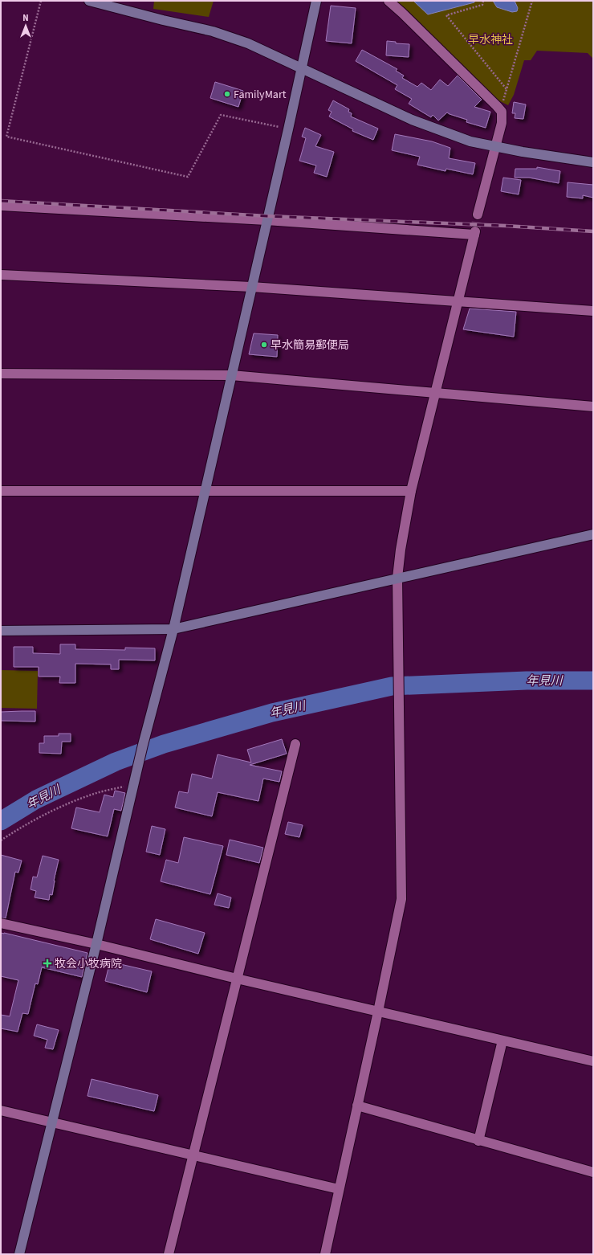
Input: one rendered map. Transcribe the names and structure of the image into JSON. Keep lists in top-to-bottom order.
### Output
{
  "water": ["年見川"],
  "parks": ["早水神社"],
  "places": {
    "other": ["FamilyMart", "早水簡易郵便局"],
    "health": ["牧会小牧病院"]
  },
  "north": "top"
}
